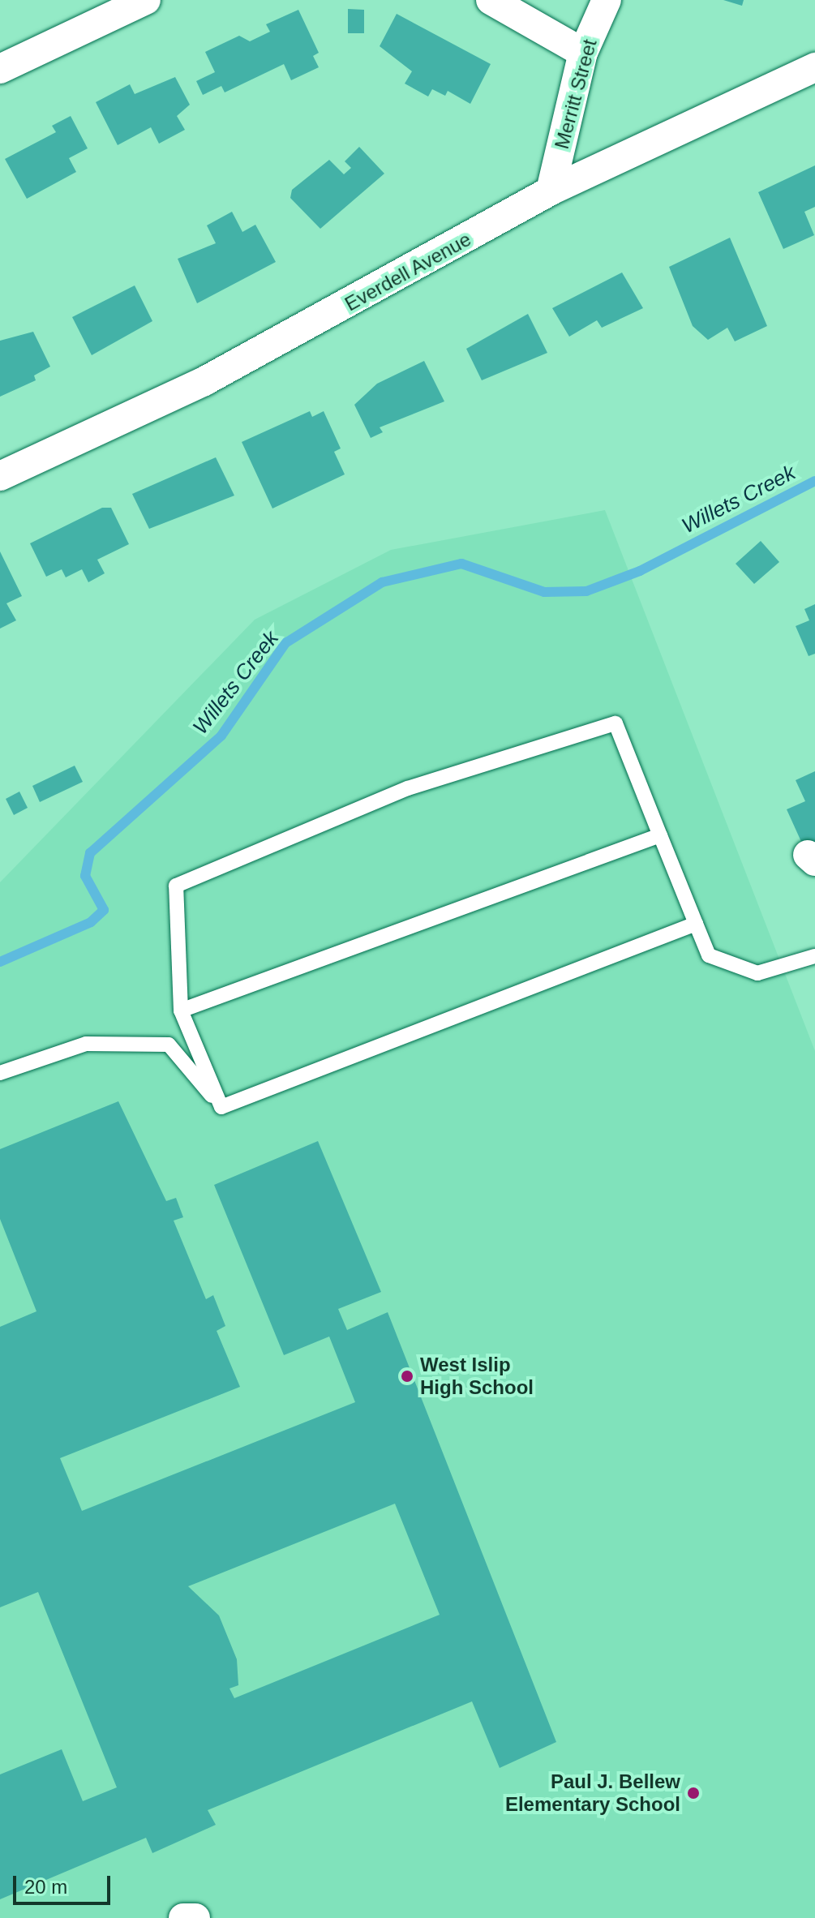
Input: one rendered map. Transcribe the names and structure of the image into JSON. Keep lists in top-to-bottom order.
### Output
{
  "streets": {
    "street": ["Merritt Street", "Everdell Avenue"]
  },
  "crossings": [
    ["Merritt Street", "Everdell Avenue"]
  ],
  "water": ["Willets Creek"],
  "places": ["West Islip High School", "Paul J. Bellew Elementary School"],
  "scale_bar": "20 m"
}
